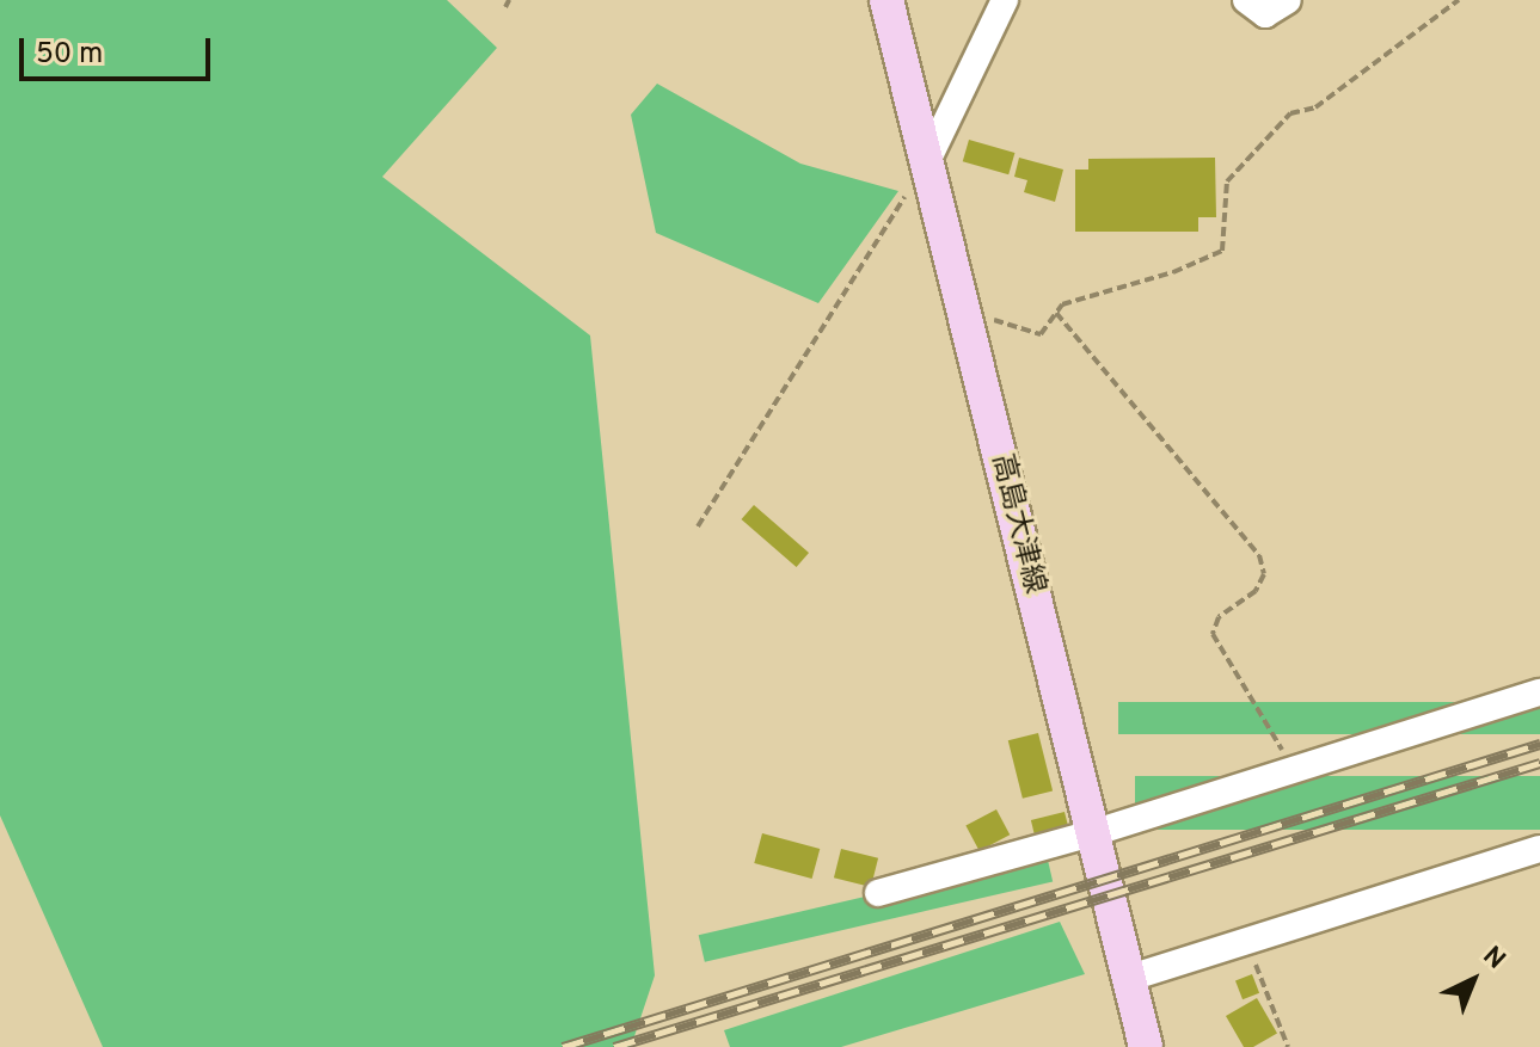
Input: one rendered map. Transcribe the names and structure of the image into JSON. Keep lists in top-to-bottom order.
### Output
{
  "streets": {
    "main road": ["高島大津線"]
  },
  "scale_bar": "50 m",
  "north": "top right"
}
